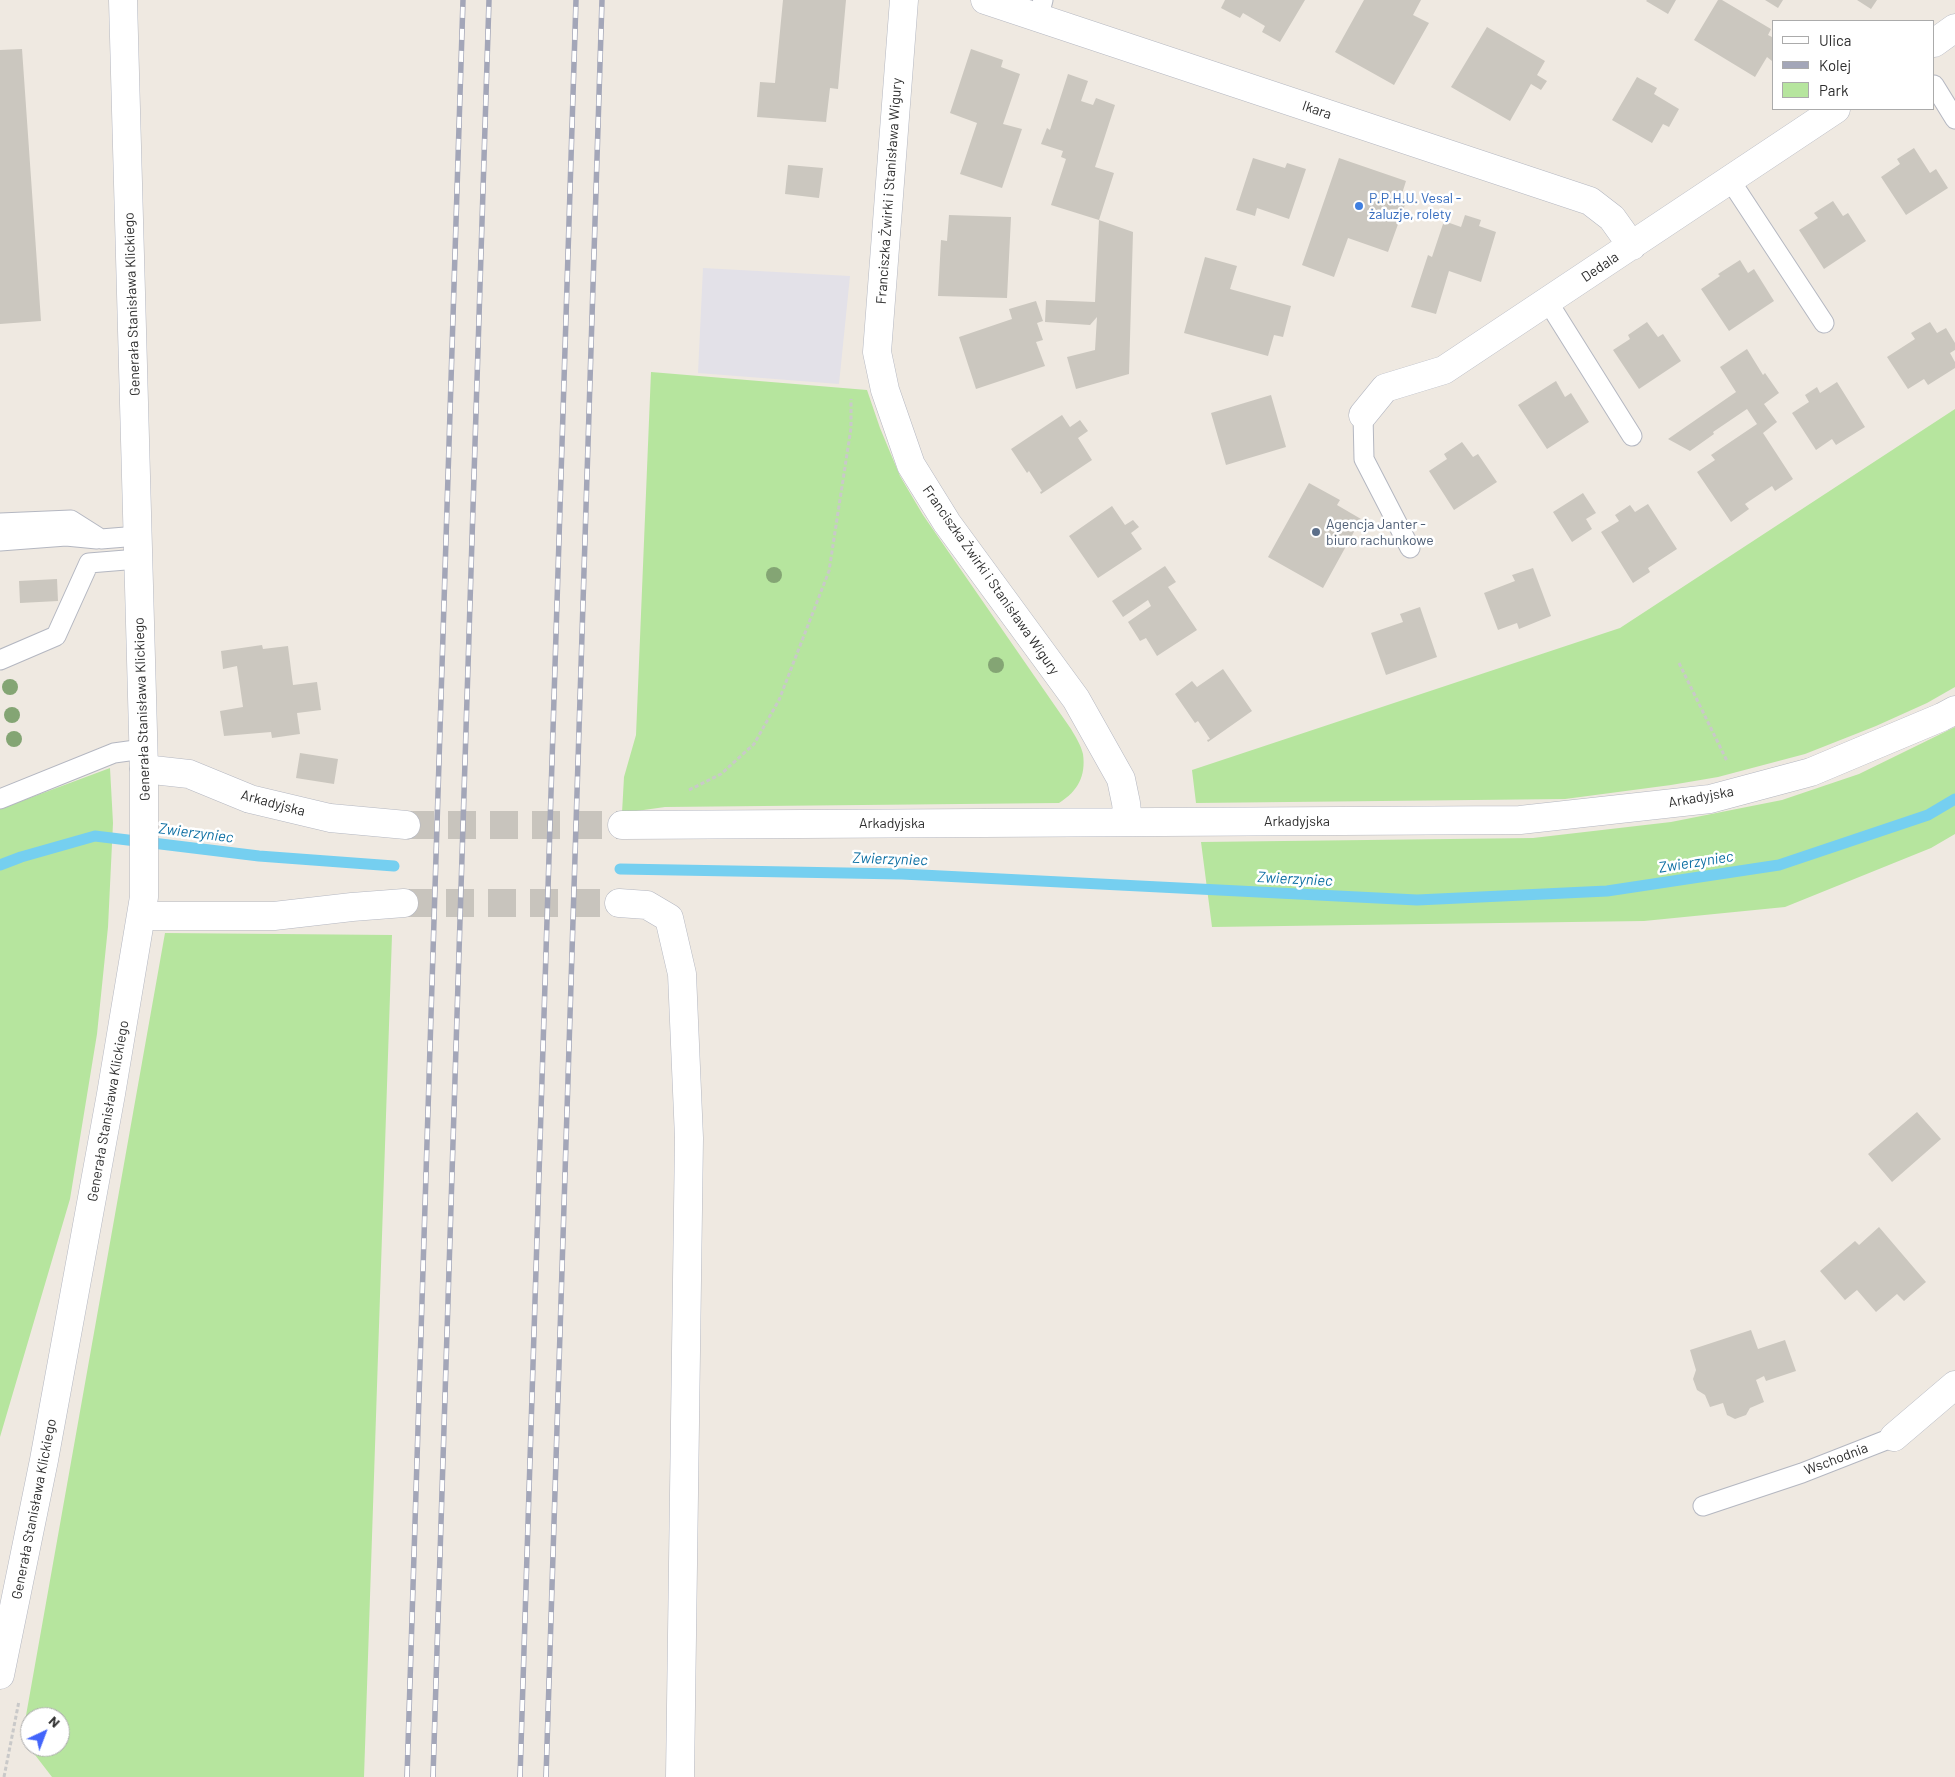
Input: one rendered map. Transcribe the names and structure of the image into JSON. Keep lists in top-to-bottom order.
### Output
{
  "streets": {
    "street": [
      "Ikara",
      "Franciszka Żwirki i Stanisława Wigury",
      "Dedala",
      "Generała Stanisława Klickiego",
      "Arkadyjska",
      "Wschodnia"
    ]
  },
  "crossings": [
    ["Ikara", "Dedala"],
    ["Franciszka Żwirki i Stanisława Wigury", "Arkadyjska"],
    ["Generała Stanisława Klickiego", "Arkadyjska"]
  ],
  "water": ["Zwierzyniec"],
  "places": ["P.P.H.U. Vesal - żaluzje, rolety", "Agencja Janter - biuro rachunkowe"],
  "legend": ["Ulica", "Kolej", "Park"],
  "north": "top right"
}
